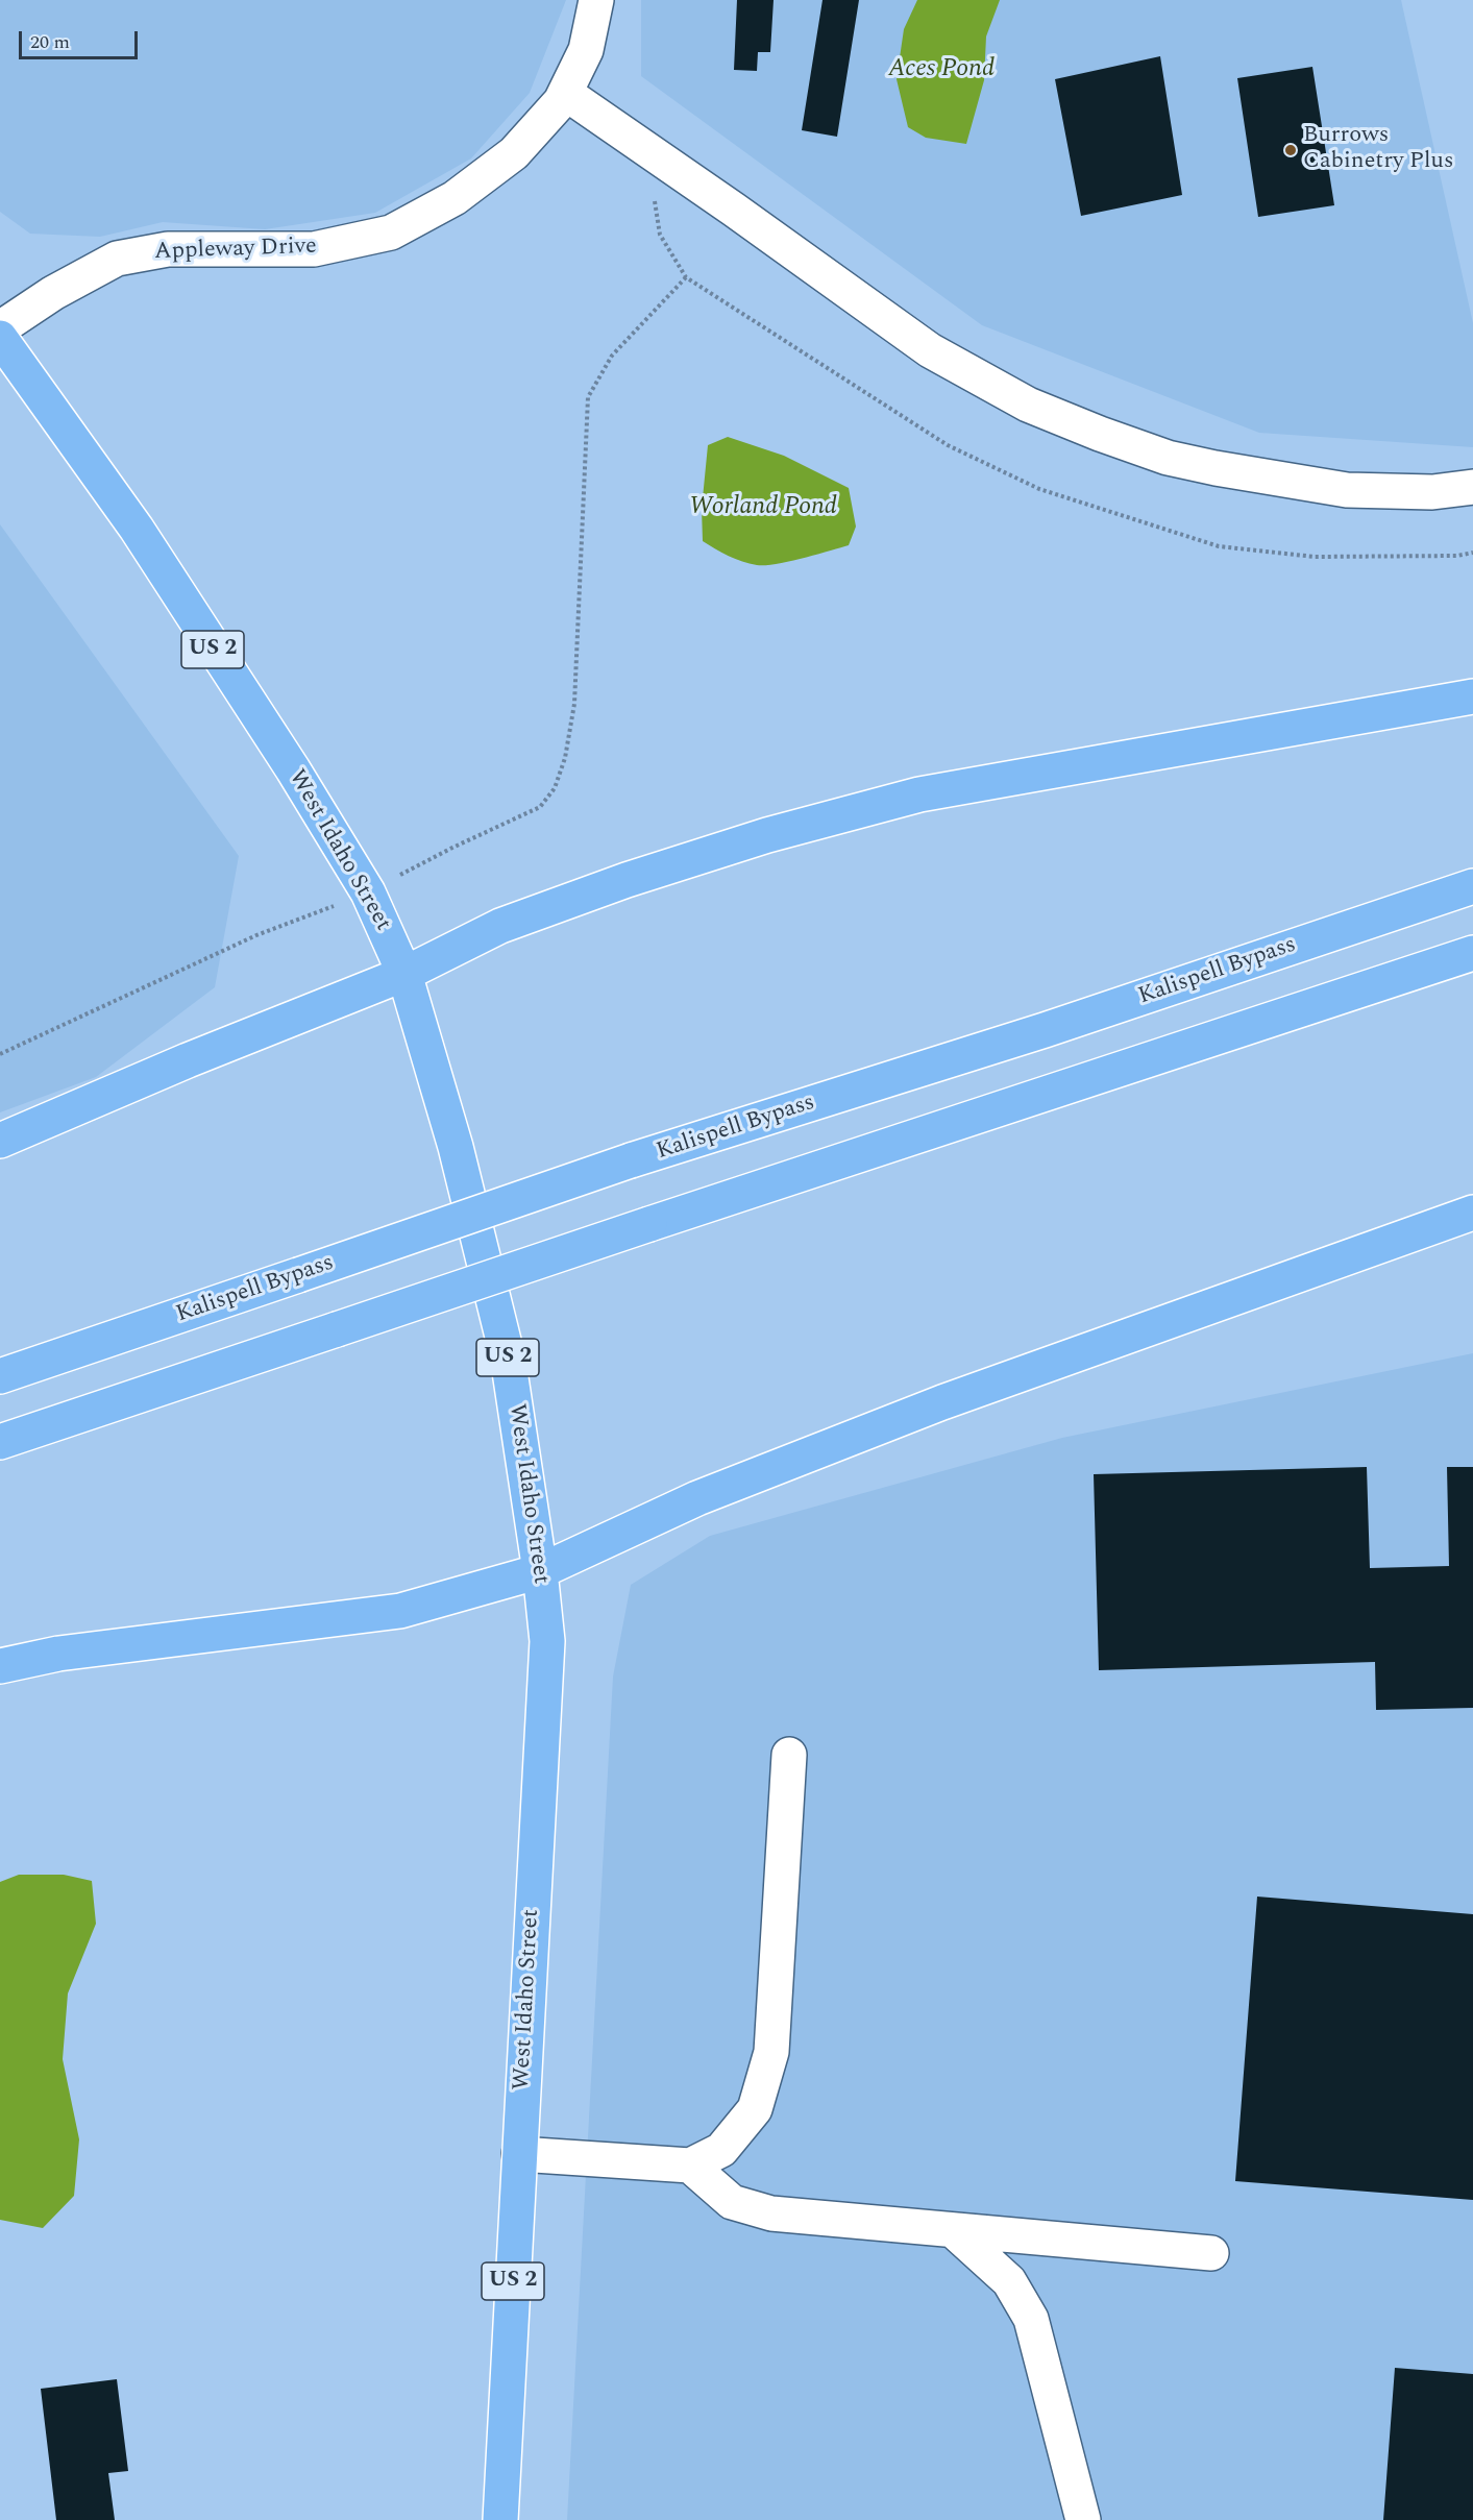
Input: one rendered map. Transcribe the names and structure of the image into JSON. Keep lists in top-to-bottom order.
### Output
{
  "streets": {
    "highway": ["US 2", "West Idaho Street", "Kalispell Bypass"],
    "street": ["Appleway Drive"]
  },
  "water": ["Aces Pond", "Worland Pond"],
  "places": ["Burrows Cabinetry Plus"],
  "scale_bar": "20 m"
}
